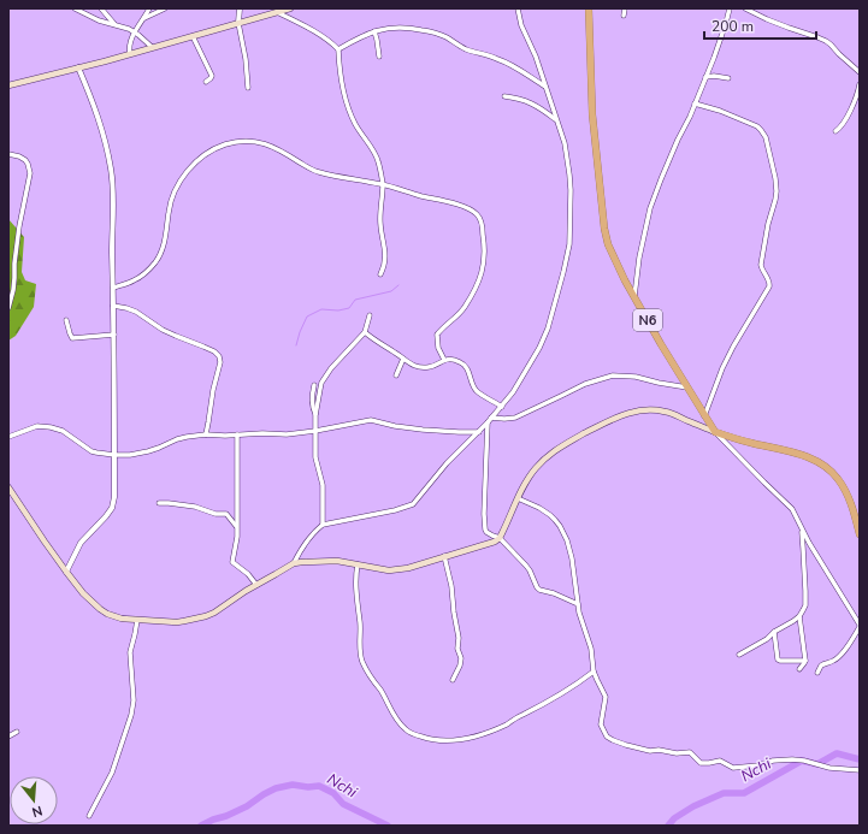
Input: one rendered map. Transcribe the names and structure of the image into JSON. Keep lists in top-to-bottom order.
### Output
{
  "streets": {
    "highway": ["N6"]
  },
  "water": ["Nchi"],
  "scale_bar": "200 m",
  "north": "bottom"
}
